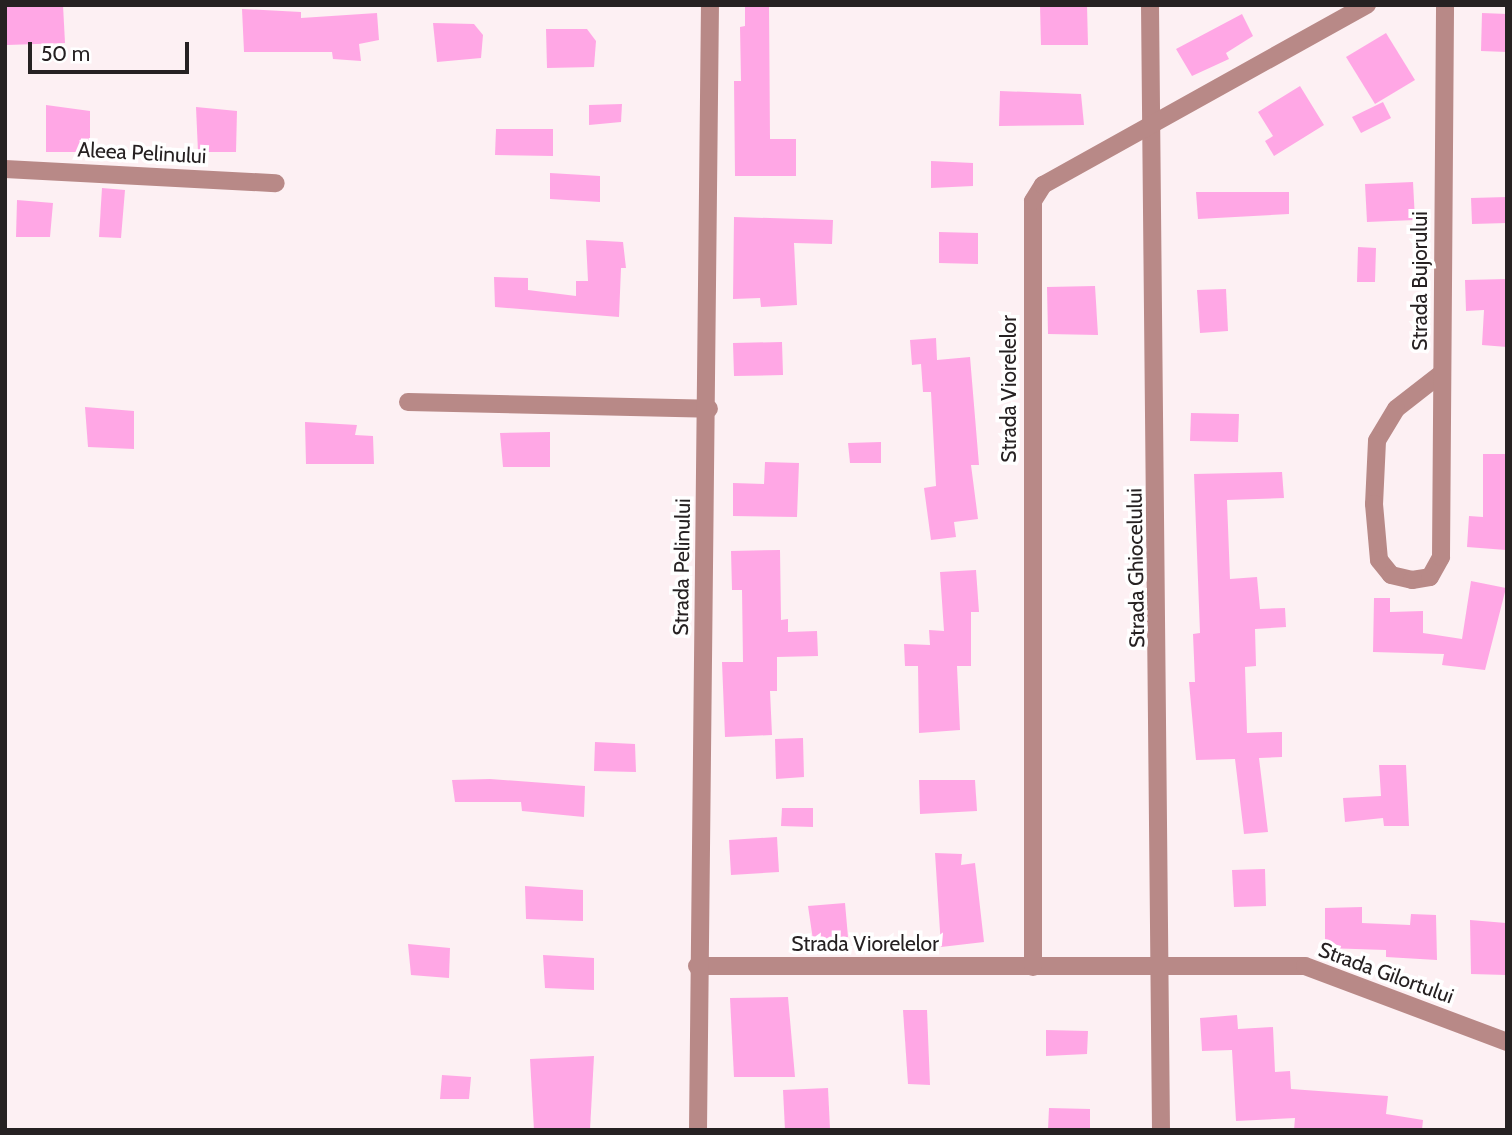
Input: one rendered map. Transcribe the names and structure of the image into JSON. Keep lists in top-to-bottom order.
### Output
{
  "streets": {
    "street": [
      "Aleea Pelinului",
      "Strada Bujorului",
      "Strada Viorelelor",
      "Strada Pelinului",
      "Strada Ghiocelului",
      "Strada Gilortului"
    ]
  },
  "crossings": [
    ["Strada Viorelelor", "Strada Pelinului"],
    ["Strada Viorelelor", "Strada Ghiocelului"],
    ["Strada Viorelelor", "Strada Gilortului"],
    ["Strada Ghiocelului", "Strada Gilortului"]
  ],
  "scale_bar": "50 m"
}
